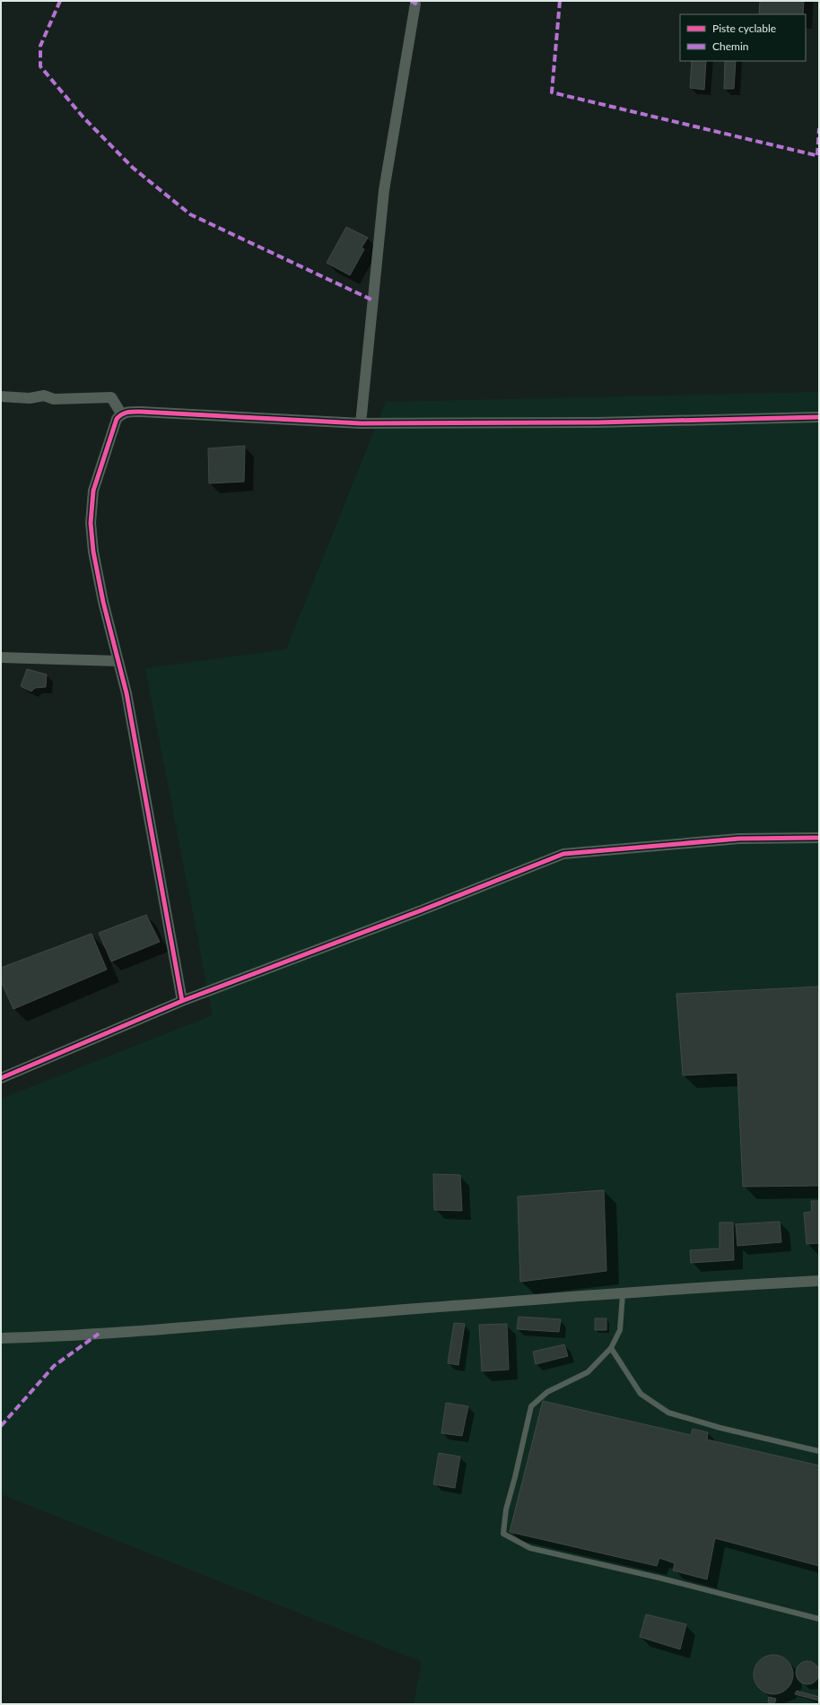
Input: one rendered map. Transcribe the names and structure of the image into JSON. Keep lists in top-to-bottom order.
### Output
{
  "legend": ["Piste cyclable", "Chemin"]
}
